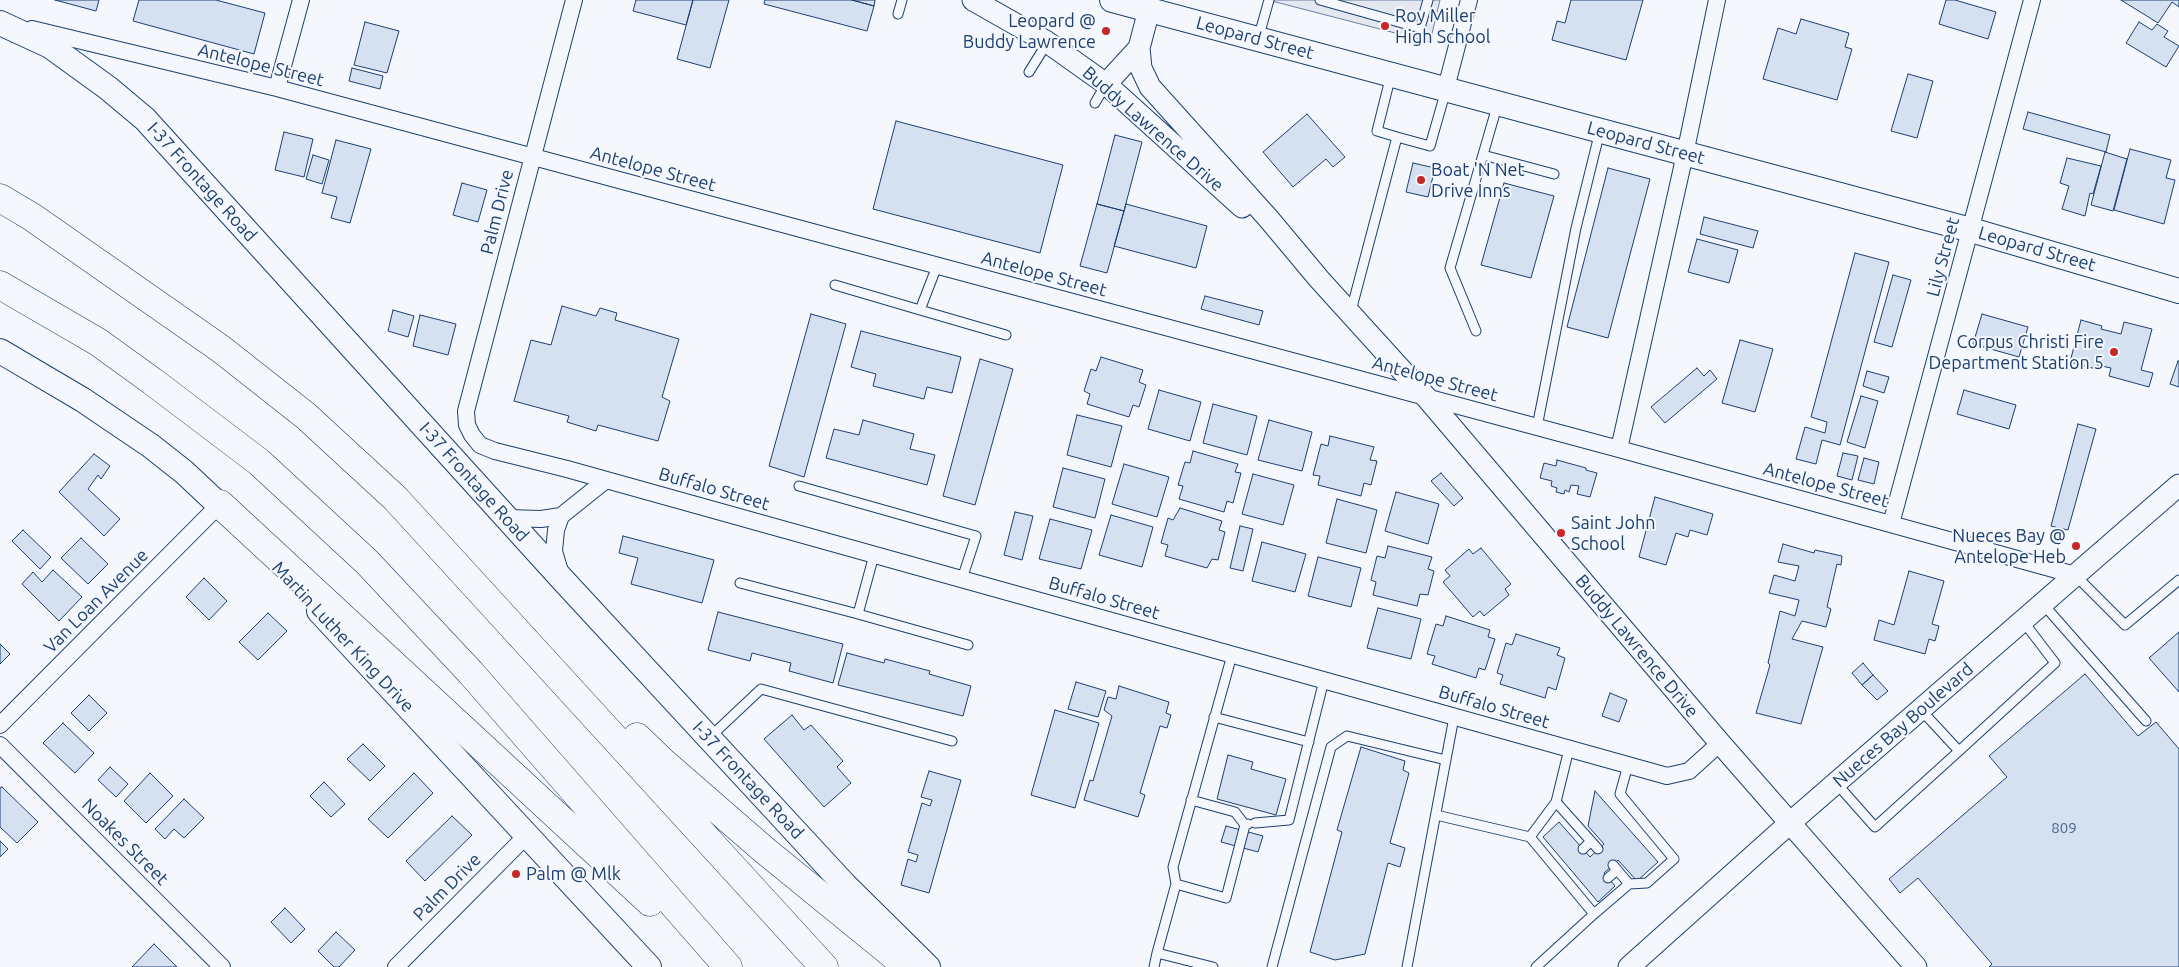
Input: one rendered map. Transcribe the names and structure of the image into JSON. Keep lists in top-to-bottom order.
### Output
{
  "streets": {
    "main road": ["Leopard Street", "I-37 Frontage Road", "Martin Luther King Drive"],
    "street": [
      "Antelope Street",
      "Buddy Lawrence Drive",
      "Palm Drive",
      "Lily Street",
      "Buffalo Street",
      "Van Loan Avenue",
      "Nueces Bay Boulevard",
      "Noakes Street"
    ]
  },
  "crossings": [
    ["Leopard Street", "Buddy Lawrence Drive"],
    ["Leopard Street", "Lily Street"],
    ["Antelope Street", "Buddy Lawrence Drive"],
    ["Antelope Street", "I-37 Frontage Road"],
    ["Antelope Street", "Palm Drive"],
    ["Antelope Street", "Lily Street"],
    ["Antelope Street", "Nueces Bay Boulevard"],
    ["Buddy Lawrence Drive", "Buffalo Street"],
    ["Buddy Lawrence Drive", "Nueces Bay Boulevard"],
    ["Palm Drive", "Buffalo Street"],
    ["Palm Drive", "Martin Luther King Drive"],
    ["Van Loan Avenue", "Martin Luther King Drive"]
  ],
  "places": [
    "Roy Miller High School",
    "Leopard @ Buddy Lawrence",
    "Boat 'N Net Drive Inns",
    "Corpus Christi Fire Department Station 5",
    "Saint John School",
    "Nueces Bay @ Antelope Heb",
    "Palm @ Mlk"
  ],
  "house_numbers": ["809"]
}
